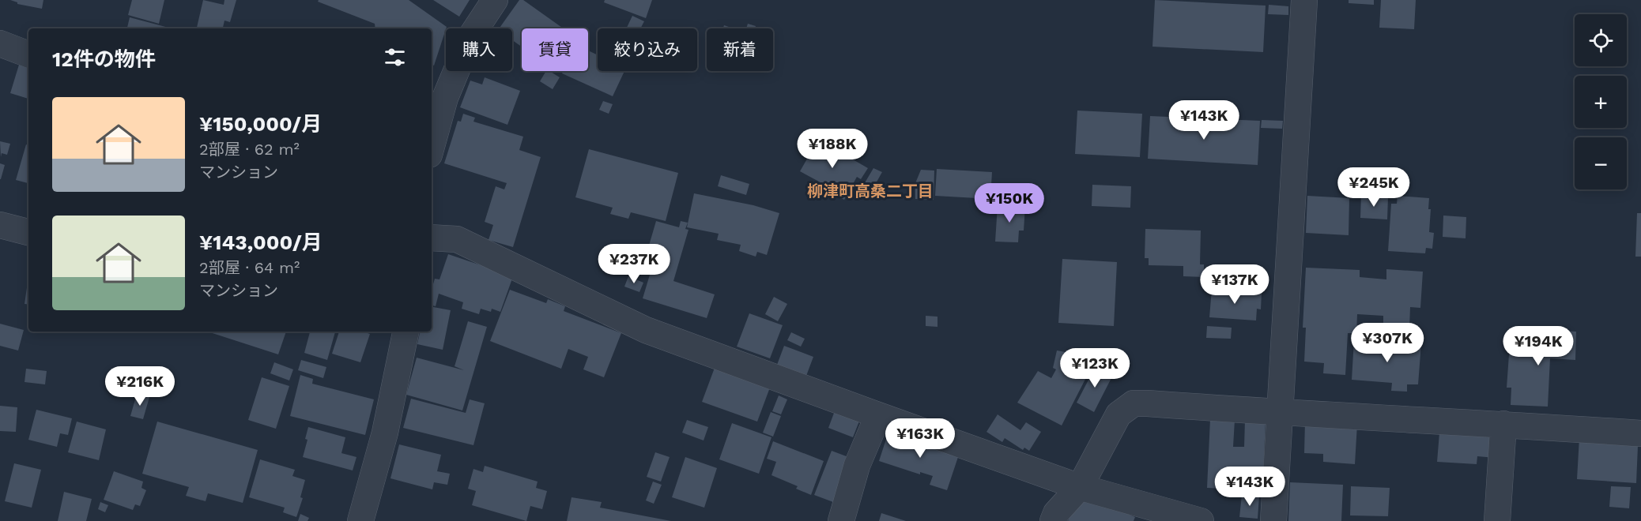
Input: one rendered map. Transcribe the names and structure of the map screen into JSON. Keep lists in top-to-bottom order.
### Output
{
  "districts": ["柳津町高桑二丁目"],
  "page": {
    "map_buttons": ["+", "−"],
    "chip": [
      "購入",
      "賃貸",
      "絞り込み",
      "新着"
    ],
    "heading": "12件の物件",
    "list": [
      {
        "name": "¥150,000/月",
        "note": "2部屋 · 62 m² · マンション"
      },
      {
        "name": "¥143,000/月",
        "note": "2部屋 · 64 m² · マンション"
      }
    ],
    "price": [
      "¥143K",
      "¥188K",
      "¥245K",
      "¥150K",
      "¥237K",
      "¥137K",
      "¥307K",
      "¥194K",
      "¥123K",
      "¥216K",
      "¥163K",
      "¥143K"
    ]
  }
}
